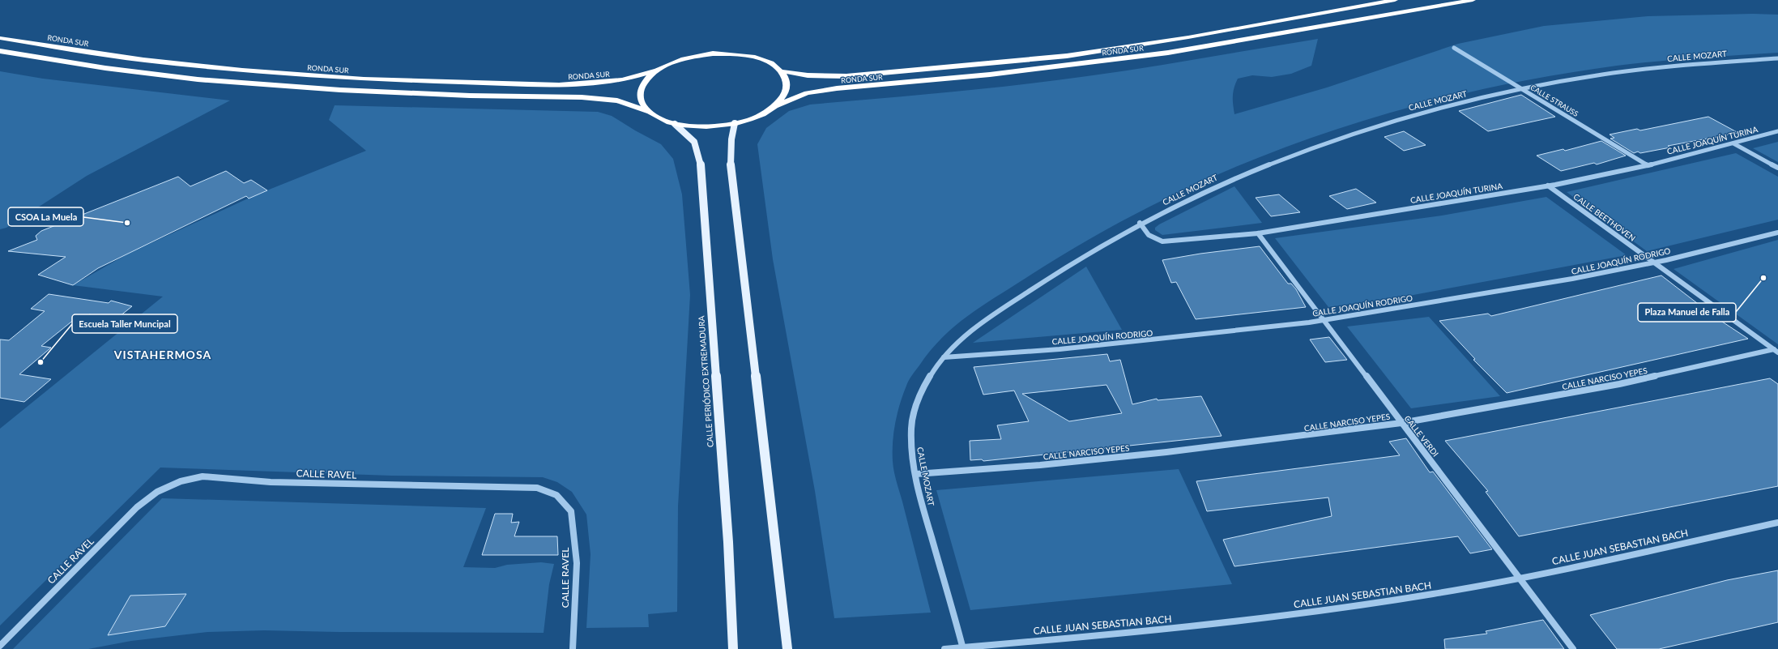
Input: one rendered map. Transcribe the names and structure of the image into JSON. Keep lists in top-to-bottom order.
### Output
{
  "streets": {
    "highway": ["RONDA SUR"],
    "main road": ["CALLE PERIÓDICO EXTREMADURA"],
    "street": [
      "CALLE MOZART",
      "CALLE STRAUSS",
      "CALLE JOAQUÍN TURINA",
      "CALLE BEETHOVEN",
      "CALLE JOAQUÍN RODRIGO",
      "CALLE NARCISO YEPES",
      "CALLE VERDI",
      "CALLE RAVEL",
      "CALLE JUAN SEBASTIAN BACH"
    ]
  },
  "crossings": [
    ["CALLE MOZART", "CALLE STRAUSS"],
    ["CALLE MOZART", "CALLE JOAQUÍN TURINA"],
    ["CALLE MOZART", "CALLE JOAQUÍN RODRIGO"],
    ["CALLE MOZART", "CALLE NARCISO YEPES"],
    ["CALLE MOZART", "CALLE JUAN SEBASTIAN BACH"],
    ["CALLE STRAUSS", "CALLE JOAQUÍN TURINA"],
    ["CALLE JOAQUÍN TURINA", "CALLE BEETHOVEN"],
    ["CALLE JOAQUÍN TURINA", "CALLE VERDI"],
    ["CALLE BEETHOVEN", "CALLE JOAQUÍN RODRIGO"],
    ["CALLE BEETHOVEN", "CALLE NARCISO YEPES"],
    ["CALLE JOAQUÍN RODRIGO", "CALLE VERDI"],
    ["CALLE NARCISO YEPES", "CALLE VERDI"],
    ["CALLE VERDI", "CALLE JUAN SEBASTIAN BACH"]
  ],
  "districts": ["VISTAHERMOSA"],
  "places": ["CSOA La Muela", "Plaza Manuel de Falla", "Escuela Taller Muncipal"]
}
